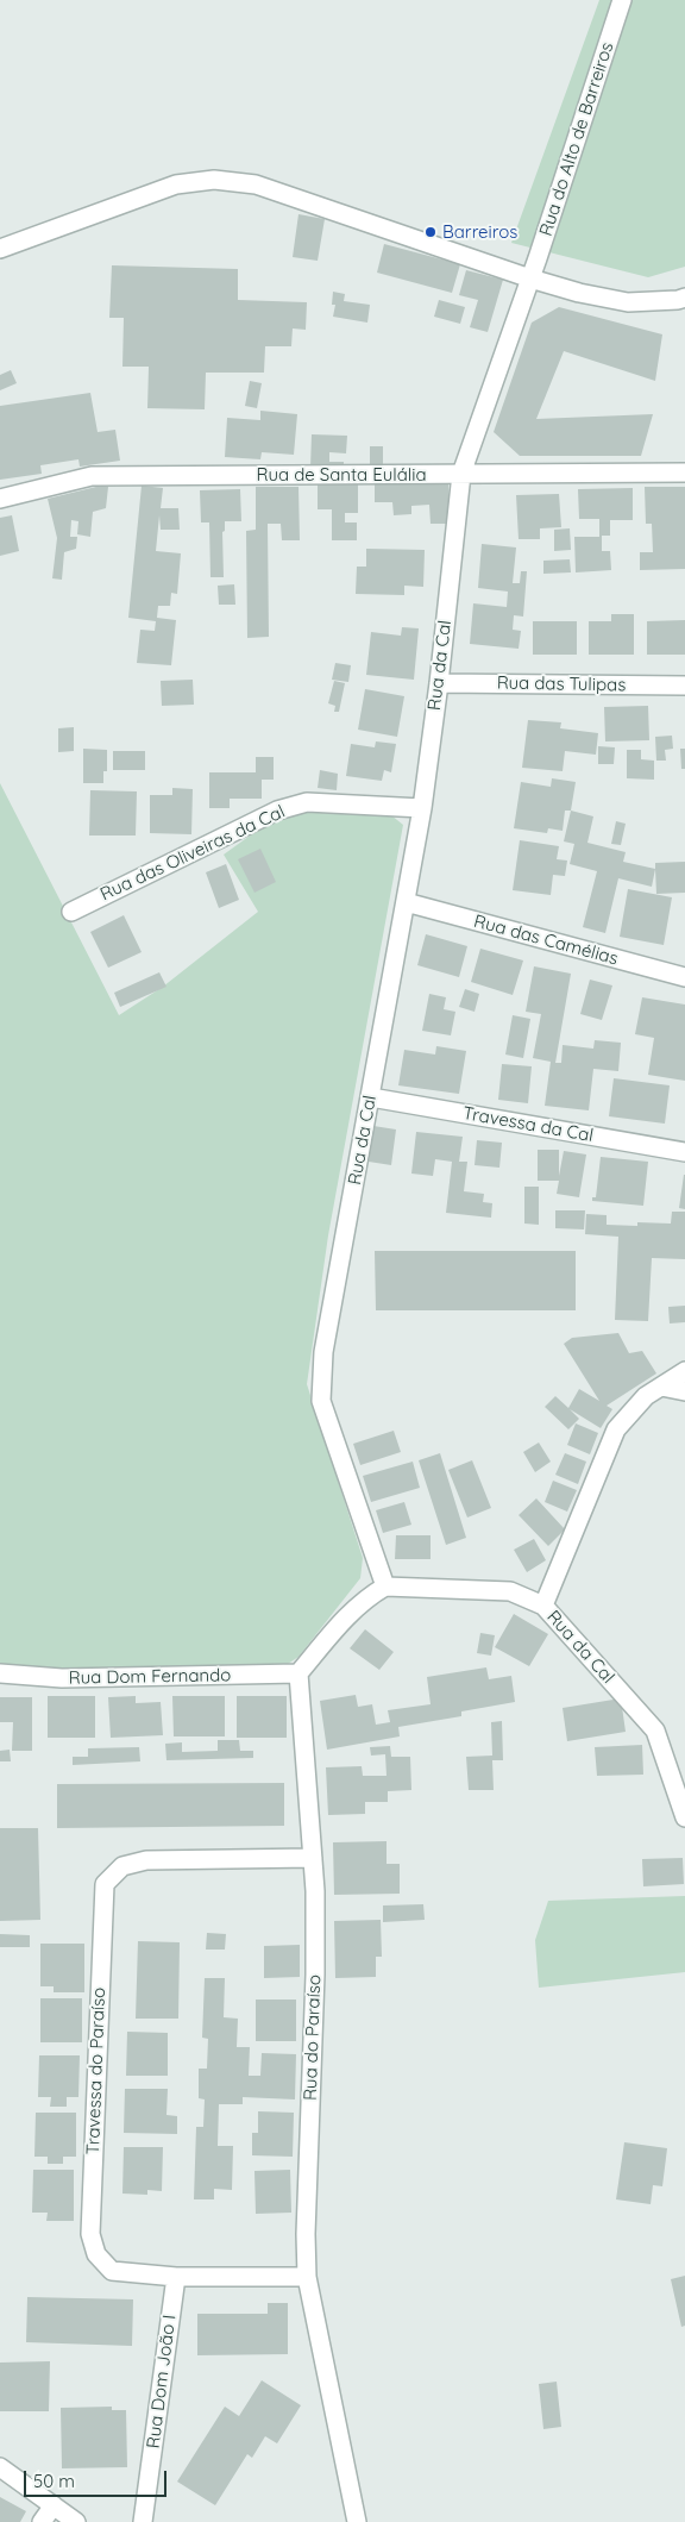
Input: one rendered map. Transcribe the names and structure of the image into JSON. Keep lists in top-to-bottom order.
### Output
{
  "streets": {
    "street": [
      "Rua do Alto de Barreiros",
      "Rua de Santa Eulália",
      "Rua da Cal",
      "Rua das Tulipas",
      "Rua das Oliveiras da Cal",
      "Rua das Camélias",
      "Travessa da Cal",
      "Rua Dom Fernando",
      "Rua do Paraíso",
      "Travessa do Paraíso",
      "Rua Dom João I"
    ]
  },
  "crossings": [
    ["Rua do Alto de Barreiros", "Rua da Cal"],
    ["Rua de Santa Eulália", "Rua da Cal"],
    ["Rua da Cal", "Rua das Tulipas"],
    ["Rua da Cal", "Rua das Oliveiras da Cal"],
    ["Rua da Cal", "Rua das Camélias"],
    ["Rua da Cal", "Travessa da Cal"],
    ["Rua Dom Fernando", "Rua do Paraíso"],
    ["Rua do Paraíso", "Travessa do Paraíso"],
    ["Travessa do Paraíso", "Rua Dom João I"]
  ],
  "places": ["Barreiros"],
  "scale_bar": "50 m"
}
